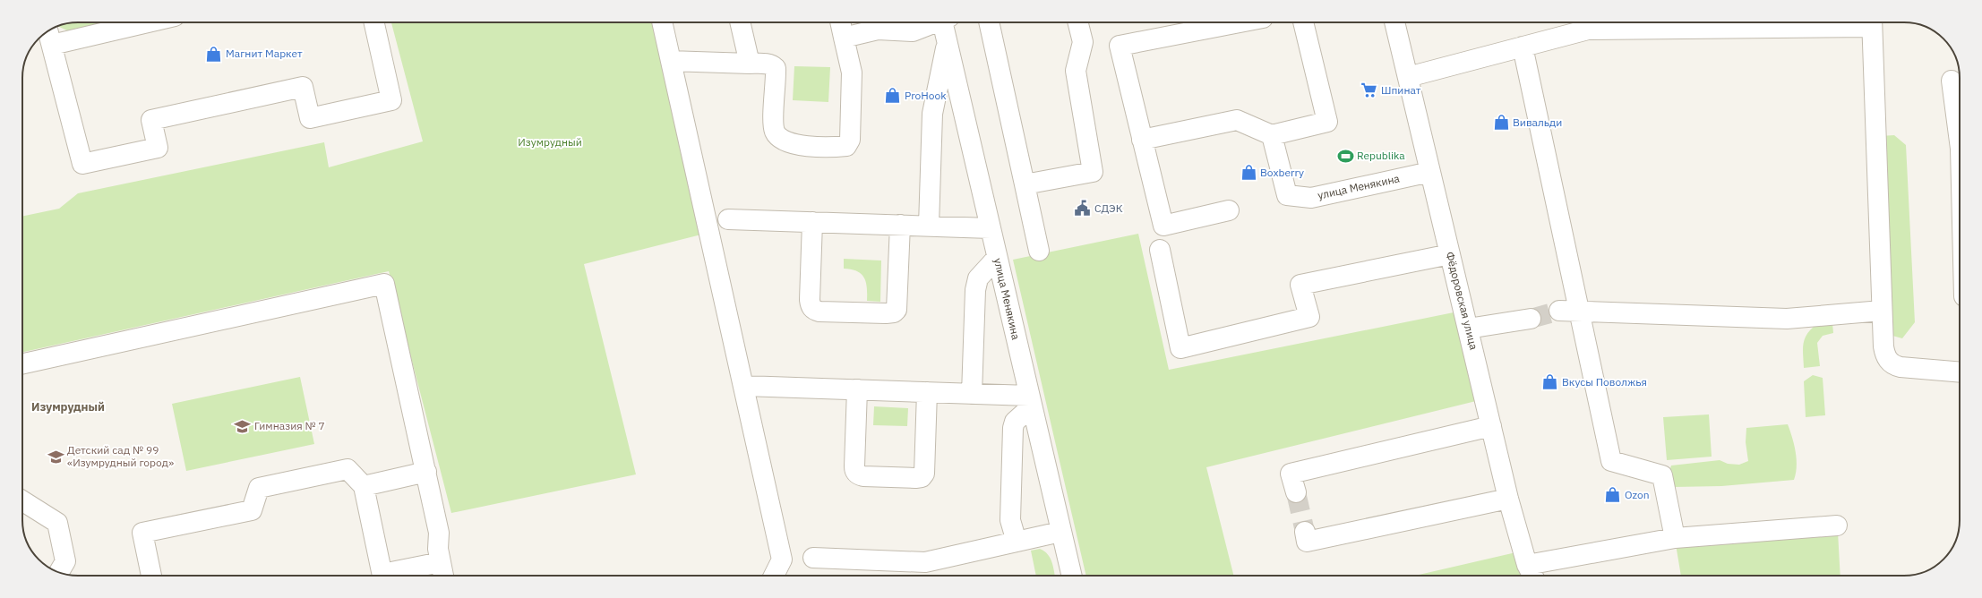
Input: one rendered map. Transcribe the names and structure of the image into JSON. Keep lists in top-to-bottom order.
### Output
{
  "streets": {
    "street": ["улица Менякина", "Фёдоровская улица"]
  },
  "crossings": [
    ["улица Менякина", "Фёдоровская улица"]
  ],
  "districts": ["Изумрудный"],
  "parks": ["Изумрудный"],
  "places": {
    "shop": [
      "Магнит Маркет",
      "ProHook",
      "Вивальди",
      "Boxberry",
      "Вкусы Поволжья",
      "Ozon"
    ],
    "supermarket": ["Шпинат"],
    "sports": ["Republika"],
    "public building": ["СДЭК"],
    "school or university": ["Гимназия № 7", "Детский сад № 99 «Изумрудный город»"]
  }
}
